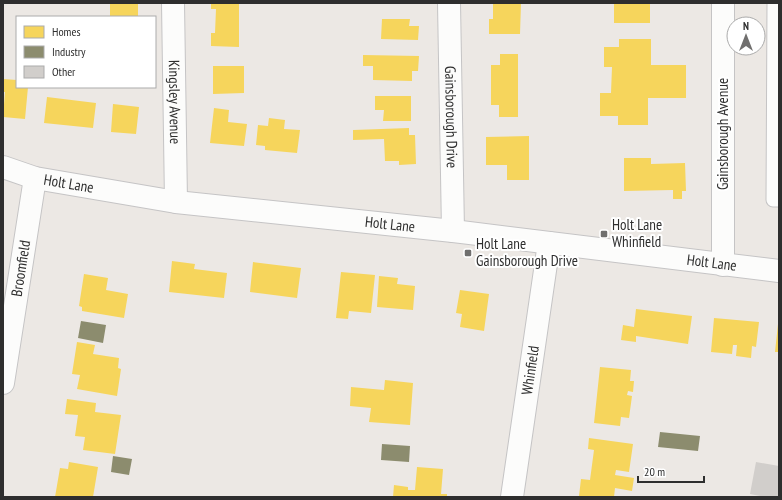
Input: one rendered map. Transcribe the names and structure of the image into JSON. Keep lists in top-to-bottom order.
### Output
{
  "streets": {
    "street": [
      "Kingsley Avenue",
      "Gainsborough Drive",
      "Gainsborough Avenue",
      "Holt Lane",
      "Broomfield",
      "Whinfield"
    ]
  },
  "crossings": [
    ["Kingsley Avenue", "Holt Lane"],
    ["Gainsborough Drive", "Holt Lane"],
    ["Gainsborough Avenue", "Holt Lane"],
    ["Holt Lane", "Broomfield"],
    ["Holt Lane", "Whinfield"]
  ],
  "places": {
    "transit": ["Holt Lane Whinfield", "Holt Lane Gainsborough Drive"]
  },
  "legend": ["Homes", "Industry", "Other"],
  "scale_bar": "20 m",
  "north": "top"
}
